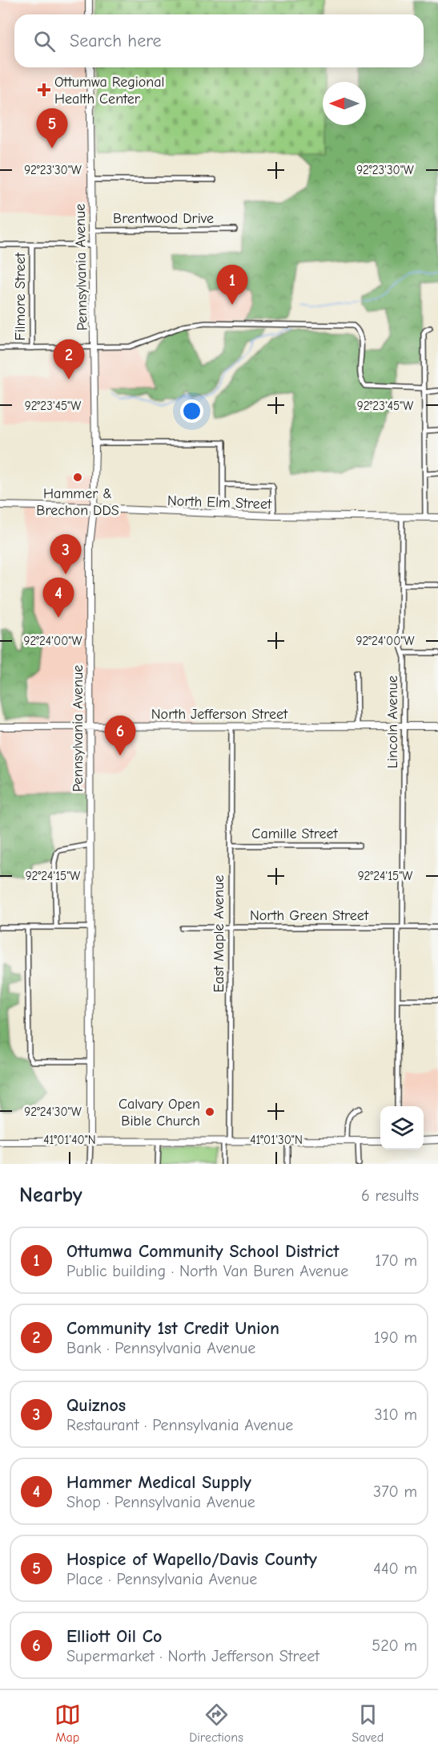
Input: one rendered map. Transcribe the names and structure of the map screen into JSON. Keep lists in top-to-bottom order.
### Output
{
  "streets": {
    "main road": ["Pennsylvania Avenue", "North Elm Street", "North Jefferson Street"],
    "street": [
      "Brentwood Drive",
      "Filmore Street",
      "Lincoln Avenue",
      "Camille Street",
      "North Green Street",
      "East Maple Avenue"
    ]
  },
  "crossings": [
    ["Brentwood Drive", "Pennsylvania Avenue"],
    ["Pennsylvania Avenue", "North Elm Street"],
    ["Pennsylvania Avenue", "North Jefferson Street"],
    ["North Elm Street", "Lincoln Avenue"],
    ["North Jefferson Street", "Lincoln Avenue"],
    ["North Jefferson Street", "East Maple Avenue"],
    ["Lincoln Avenue", "North Green Street"],
    ["Camille Street", "East Maple Avenue"],
    ["North Green Street", "East Maple Avenue"]
  ],
  "places": {
    "health": ["Ottumwa Regional Health Center"],
    "other": ["Hammer & Brechon DDS", "Calvary Open Bible Church"]
  },
  "north": "left",
  "page": {
    "search": "Search here",
    "pins": [
      "5",
      "1",
      "2",
      "3",
      "4",
      "6"
    ],
    "heading": ["Nearby", "6 results"],
    "list": [
      {
        "mark": "1",
        "name": "Ottumwa Community School District",
        "note": "Public building · North Van Buren Avenue",
        "value": "170 m"
      },
      {
        "mark": "2",
        "name": "Community 1st Credit Union",
        "note": "Bank · Pennsylvania Avenue",
        "value": "190 m"
      },
      {
        "mark": "3",
        "name": "Quiznos",
        "note": "Restaurant · Pennsylvania Avenue",
        "value": "310 m"
      },
      {
        "mark": "4",
        "name": "Hammer Medical Supply",
        "note": "Shop · Pennsylvania Avenue",
        "value": "370 m"
      },
      {
        "mark": "5",
        "name": "Hospice of Wapello/Davis County",
        "note": "Place · Pennsylvania Avenue",
        "value": "440 m"
      },
      {
        "mark": "6",
        "name": "Elliott Oil Co",
        "note": "Supermarket · North Jefferson Street",
        "value": "520 m"
      }
    ],
    "nav": ["Map", "Directions", "Saved"]
  },
  "coordinates": [
    "92°23'30\"W",
    "92°23'45\"W",
    "92°24'00\"W",
    "92°24'15\"W",
    "92°24'30\"W",
    "41°01'40\"N",
    "41°01'30\"N"
  ]
}
